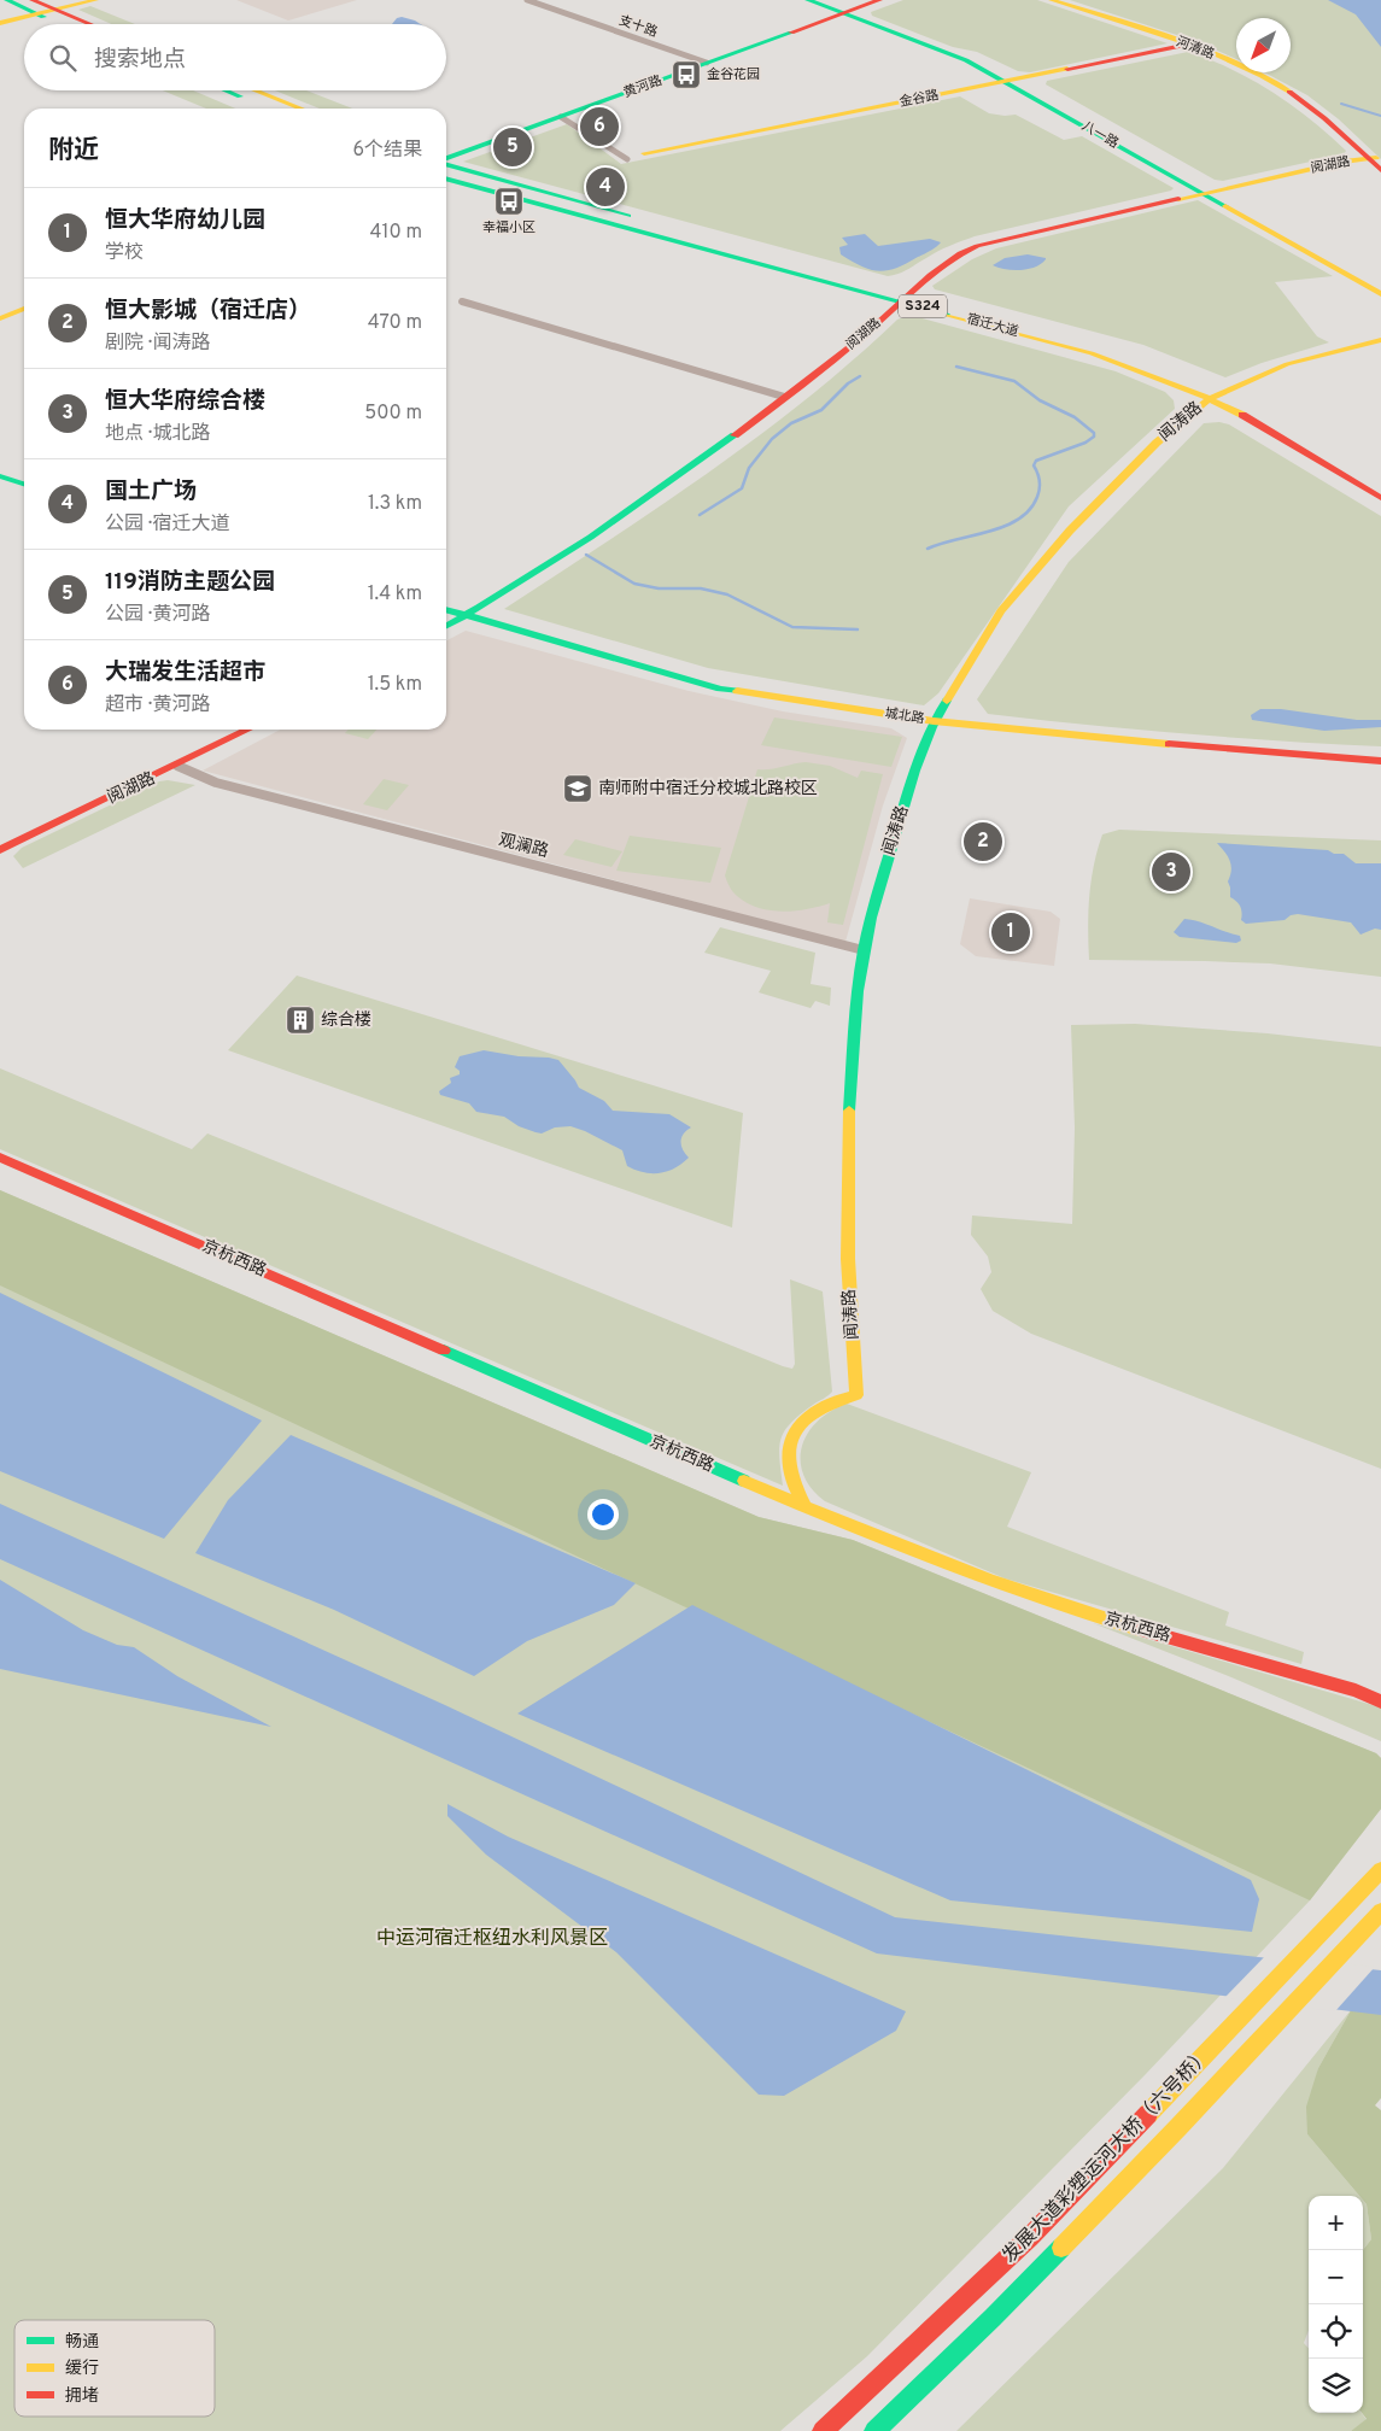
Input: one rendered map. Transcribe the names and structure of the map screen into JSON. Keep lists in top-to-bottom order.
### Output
{
  "streets": {
    "main road": [
      "河清路",
      "黄河路",
      "金谷路",
      "八一路",
      "阅湖路",
      "S324",
      "宿迁大道",
      "闻涛路",
      "城北路",
      "京杭西路",
      "发展大道彩塑运河大桥（六号桥）"
    ],
    "street": ["支十路", "观澜路"]
  },
  "crossings": [
    ["支十路", "黄河路"],
    ["河清路", "金谷路"],
    ["河清路", "阅湖路"],
    ["黄河路", "八一路"],
    ["金谷路", "八一路"],
    ["八一路", "阅湖路"],
    ["阅湖路", "宿迁大道"],
    ["阅湖路", "城北路"],
    ["阅湖路", "观澜路"],
    ["宿迁大道", "闻涛路"],
    ["闻涛路", "城北路"],
    ["闻涛路", "观澜路"],
    ["闻涛路", "京杭西路"]
  ],
  "parks": ["中运河宿迁枢纽水利风景区"],
  "places": {
    "bus stop": ["金谷花园", "幸福小区"],
    "school or university": ["南师附中宿迁分校城北路校区"],
    "building": ["综合楼"]
  },
  "legend": ["畅通", "缓行", "拥堵"],
  "north": "bottom left",
  "page": {
    "search": "搜索地点",
    "pins": [
      "6",
      "5",
      "4",
      "2",
      "3",
      "1"
    ],
    "heading": ["附近", "6个结果"],
    "list": [
      {
        "mark": "1",
        "name": "恒大华府幼儿园",
        "note": "学校",
        "value": "410 m"
      },
      {
        "mark": "2",
        "name": "恒大影城（宿迁店）",
        "note": "剧院 · 闻涛路",
        "value": "470 m"
      },
      {
        "mark": "3",
        "name": "恒大华府综合楼",
        "note": "地点 · 城北路",
        "value": "500 m"
      },
      {
        "mark": "4",
        "name": "国土广场",
        "note": "公园 · 宿迁大道",
        "value": "1.3 km"
      },
      {
        "mark": "5",
        "name": "119消防主题公园",
        "note": "公园 · 黄河路",
        "value": "1.4 km"
      },
      {
        "mark": "6",
        "name": "大瑞发生活超市",
        "note": "超市 · 黄河路",
        "value": "1.5 km"
      }
    ],
    "map_buttons": ["+", "−"]
  }
}
